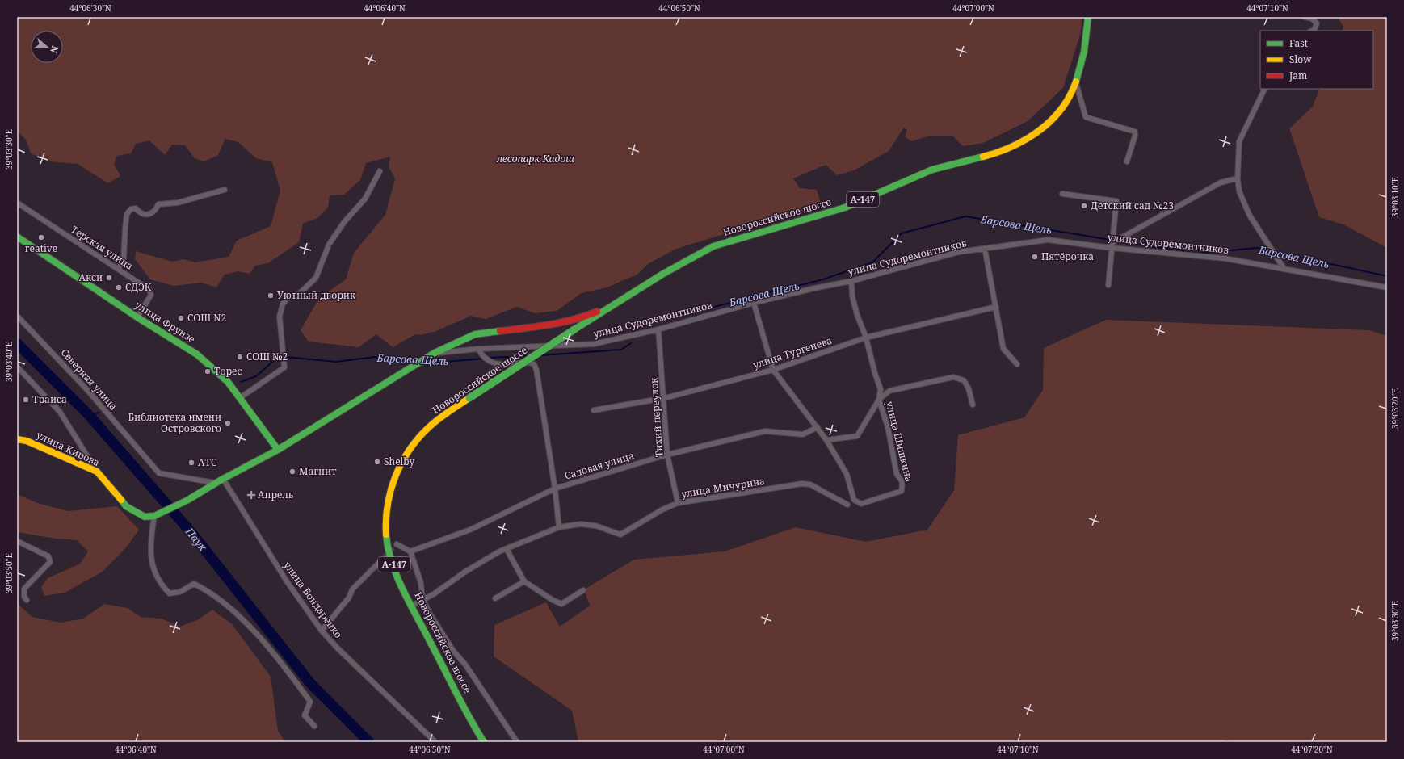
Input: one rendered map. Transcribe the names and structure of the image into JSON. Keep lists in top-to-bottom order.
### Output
{
  "streets": {
    "main road": [
      "А-147",
      "Новороссийское шоссе",
      "улица Фрунзе",
      "улица Кирова"
    ],
    "street": [
      "улица Судоремонтников",
      "Терская улица",
      "улица Тургенева",
      "Северная улица",
      "Тихий переулок",
      "улица Шишкина",
      "Садовая улица",
      "улица Мичурина",
      "улица Бондаренко"
    ]
  },
  "crossings": [
    ["Новороссийское шоссе", "улица Судоремонтников"],
    ["Новороссийское шоссе", "улица Фрунзе"],
    ["Новороссийское шоссе", "Северная улица"],
    ["Новороссийское шоссе", "улица Кирова"],
    ["Новороссийское шоссе", "улица Мичурина"],
    ["Новороссийское шоссе", "улица Бондаренко"],
    ["улица Судоремонтников", "Тихий переулок"],
    ["улица Судоремонтников", "улица Шишкина"],
    ["Терская улица", "улица Фрунзе"],
    ["улица Тургенева", "Тихий переулок"],
    ["улица Тургенева", "улица Шишкина"],
    ["Тихий переулок", "Садовая улица"],
    ["Тихий переулок", "улица Мичурина"]
  ],
  "water": ["Барсова Щель", "Паук"],
  "parks": ["лесопарк Кадош"],
  "places": {
    "other": [
      "Детский сад №23",
      "reative",
      "Пятёрочка",
      "Акси",
      "СДЭК",
      "Уютный дворик",
      "СОШ N2",
      "СОШ №2",
      "Торес",
      "Траиса",
      "Библиотека имени Островского",
      "Shelby",
      "АТС",
      "Магнит"
    ],
    "health": ["Апрель"]
  },
  "legend": ["Fast", "Slow", "Jam"],
  "north": "right",
  "coordinates": [
    "44°06'30\"N",
    "44°06'40\"N",
    "44°06'50\"N",
    "44°07'00\"N",
    "44°07'10\"N",
    "39°03'30\"E",
    "39°03'10\"E",
    "39°03'40\"E",
    "39°03'20\"E",
    "39°03'50\"E",
    "44°07'20\"N"
  ]
}
